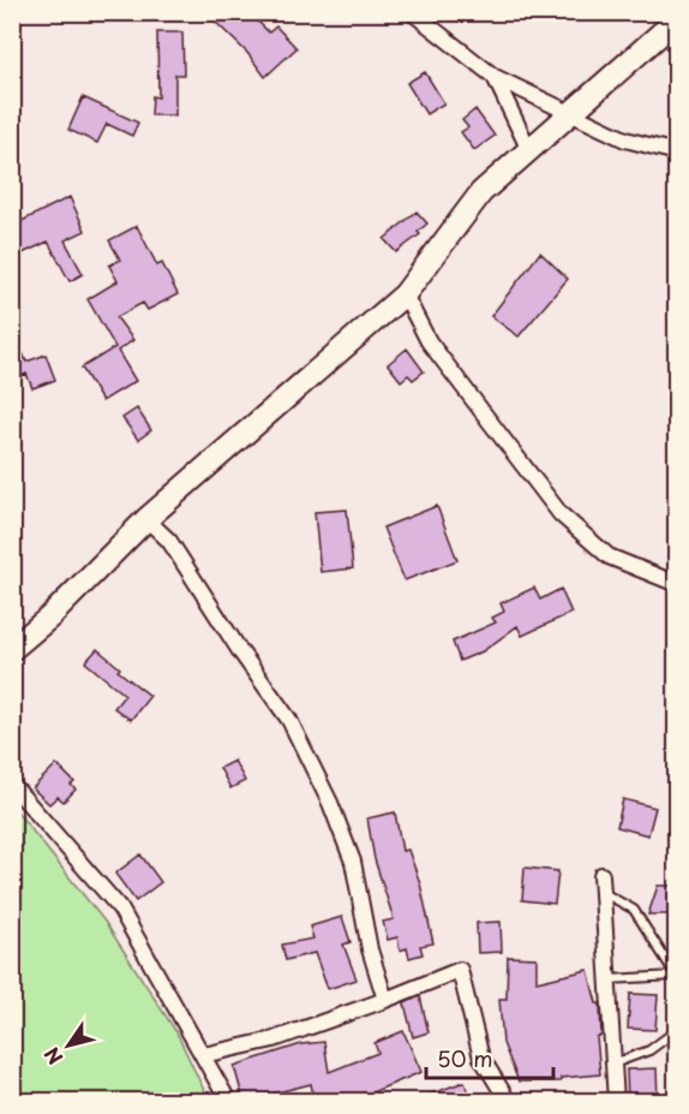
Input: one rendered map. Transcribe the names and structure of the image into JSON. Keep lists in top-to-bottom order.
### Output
{
  "scale_bar": "50 m",
  "north": "bottom left"
}
